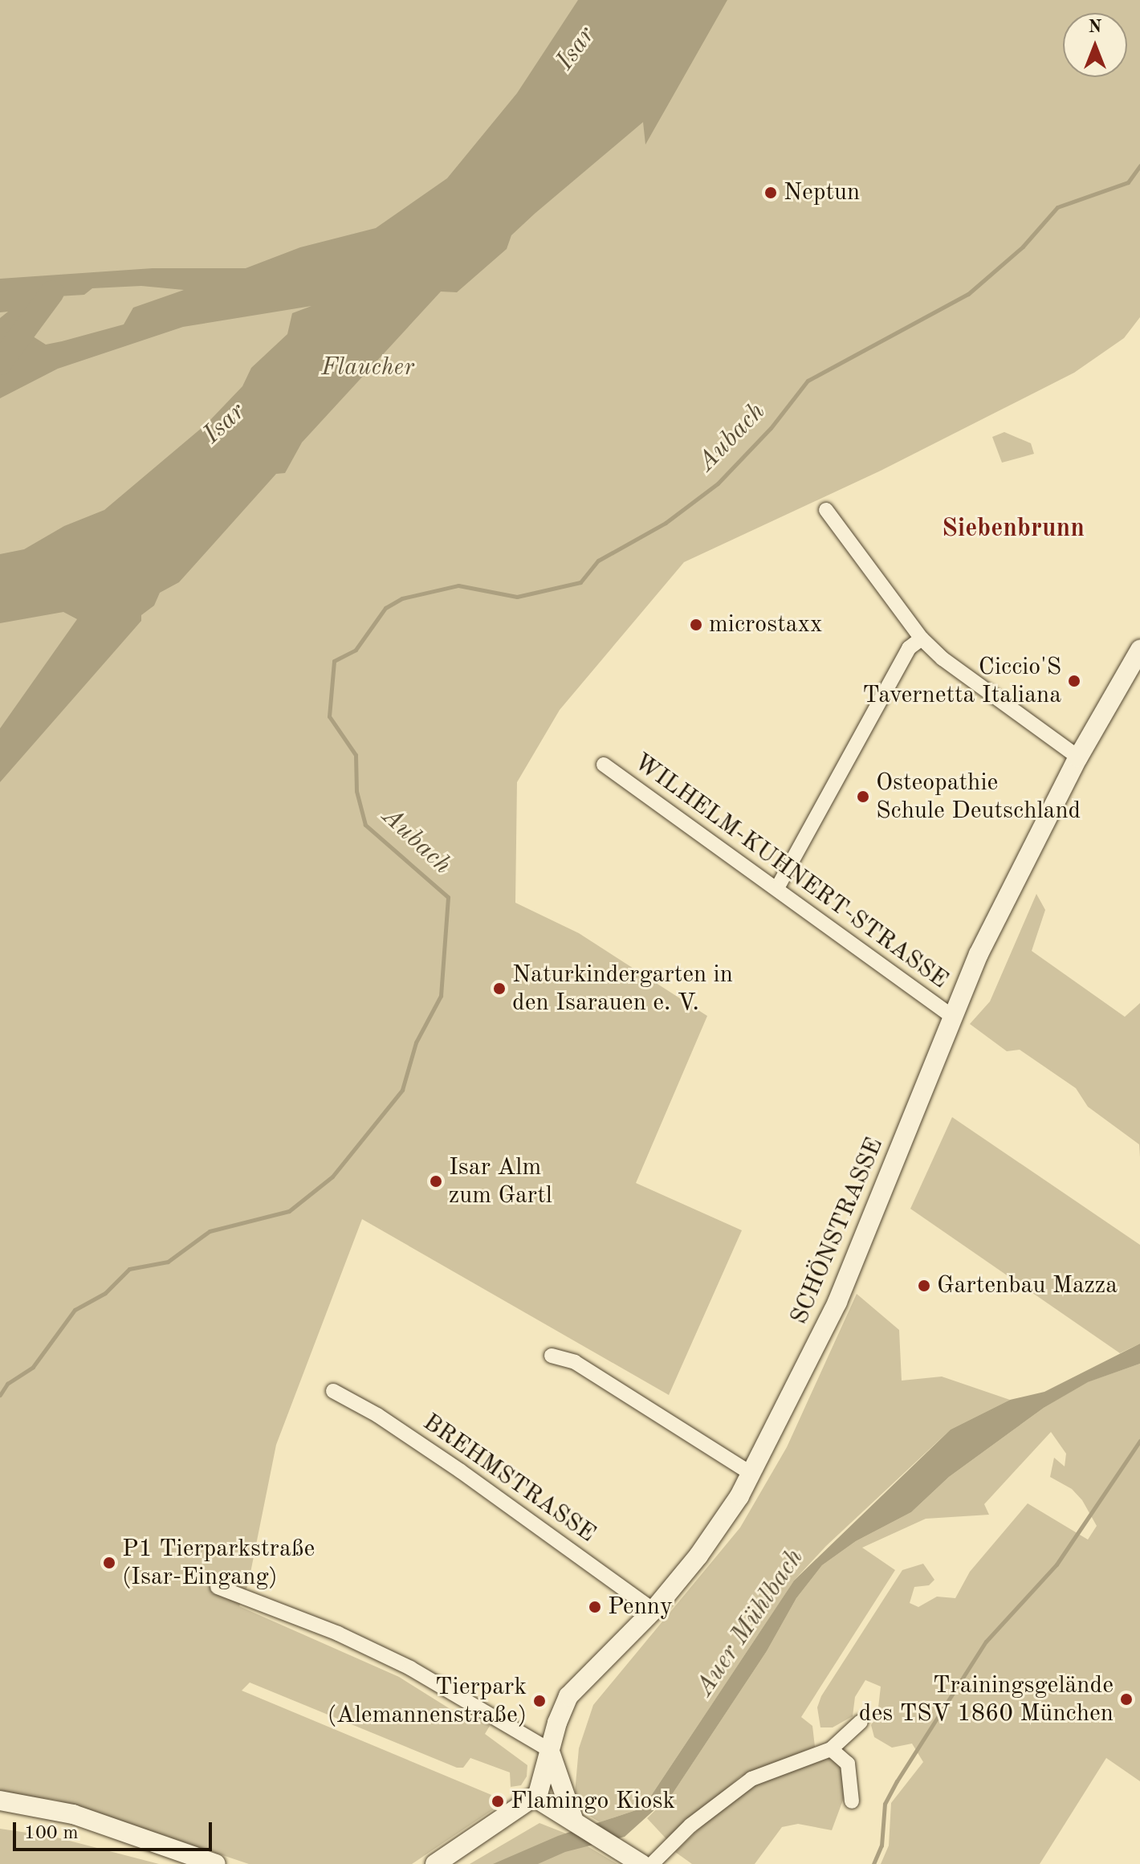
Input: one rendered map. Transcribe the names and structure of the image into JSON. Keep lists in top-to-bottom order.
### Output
{
  "streets": {
    "street": ["WILHELM-KUHNERT-STRASSE", "SCHÖNSTRASSE", "BREHMSTRASSE"]
  },
  "crossings": [
    ["WILHELM-KUHNERT-STRASSE", "SCHÖNSTRASSE"],
    ["SCHÖNSTRASSE", "BREHMSTRASSE"]
  ],
  "districts": ["Siebenbrunn"],
  "water": ["Isar", "Aubach", "Auer Mühlbach"],
  "parks": ["Flaucher"],
  "places": [
    "Neptun",
    "microstaxx",
    "Ciccio'S Tavernetta Italiana",
    "Osteopathie Schule Deutschland",
    "Naturkindergarten in den Isarauen e. V.",
    "Isar Alm zum Gartl",
    "Gartenbau Mazza",
    "P1 Tierparkstraße (Isar-Eingang)",
    "Penny",
    "Trainingsgelände des TSV 1860 München",
    "Tierpark (Alemannenstraße)",
    "Flamingo Kiosk"
  ],
  "scale_bar": "100 m",
  "north": "top"
}
